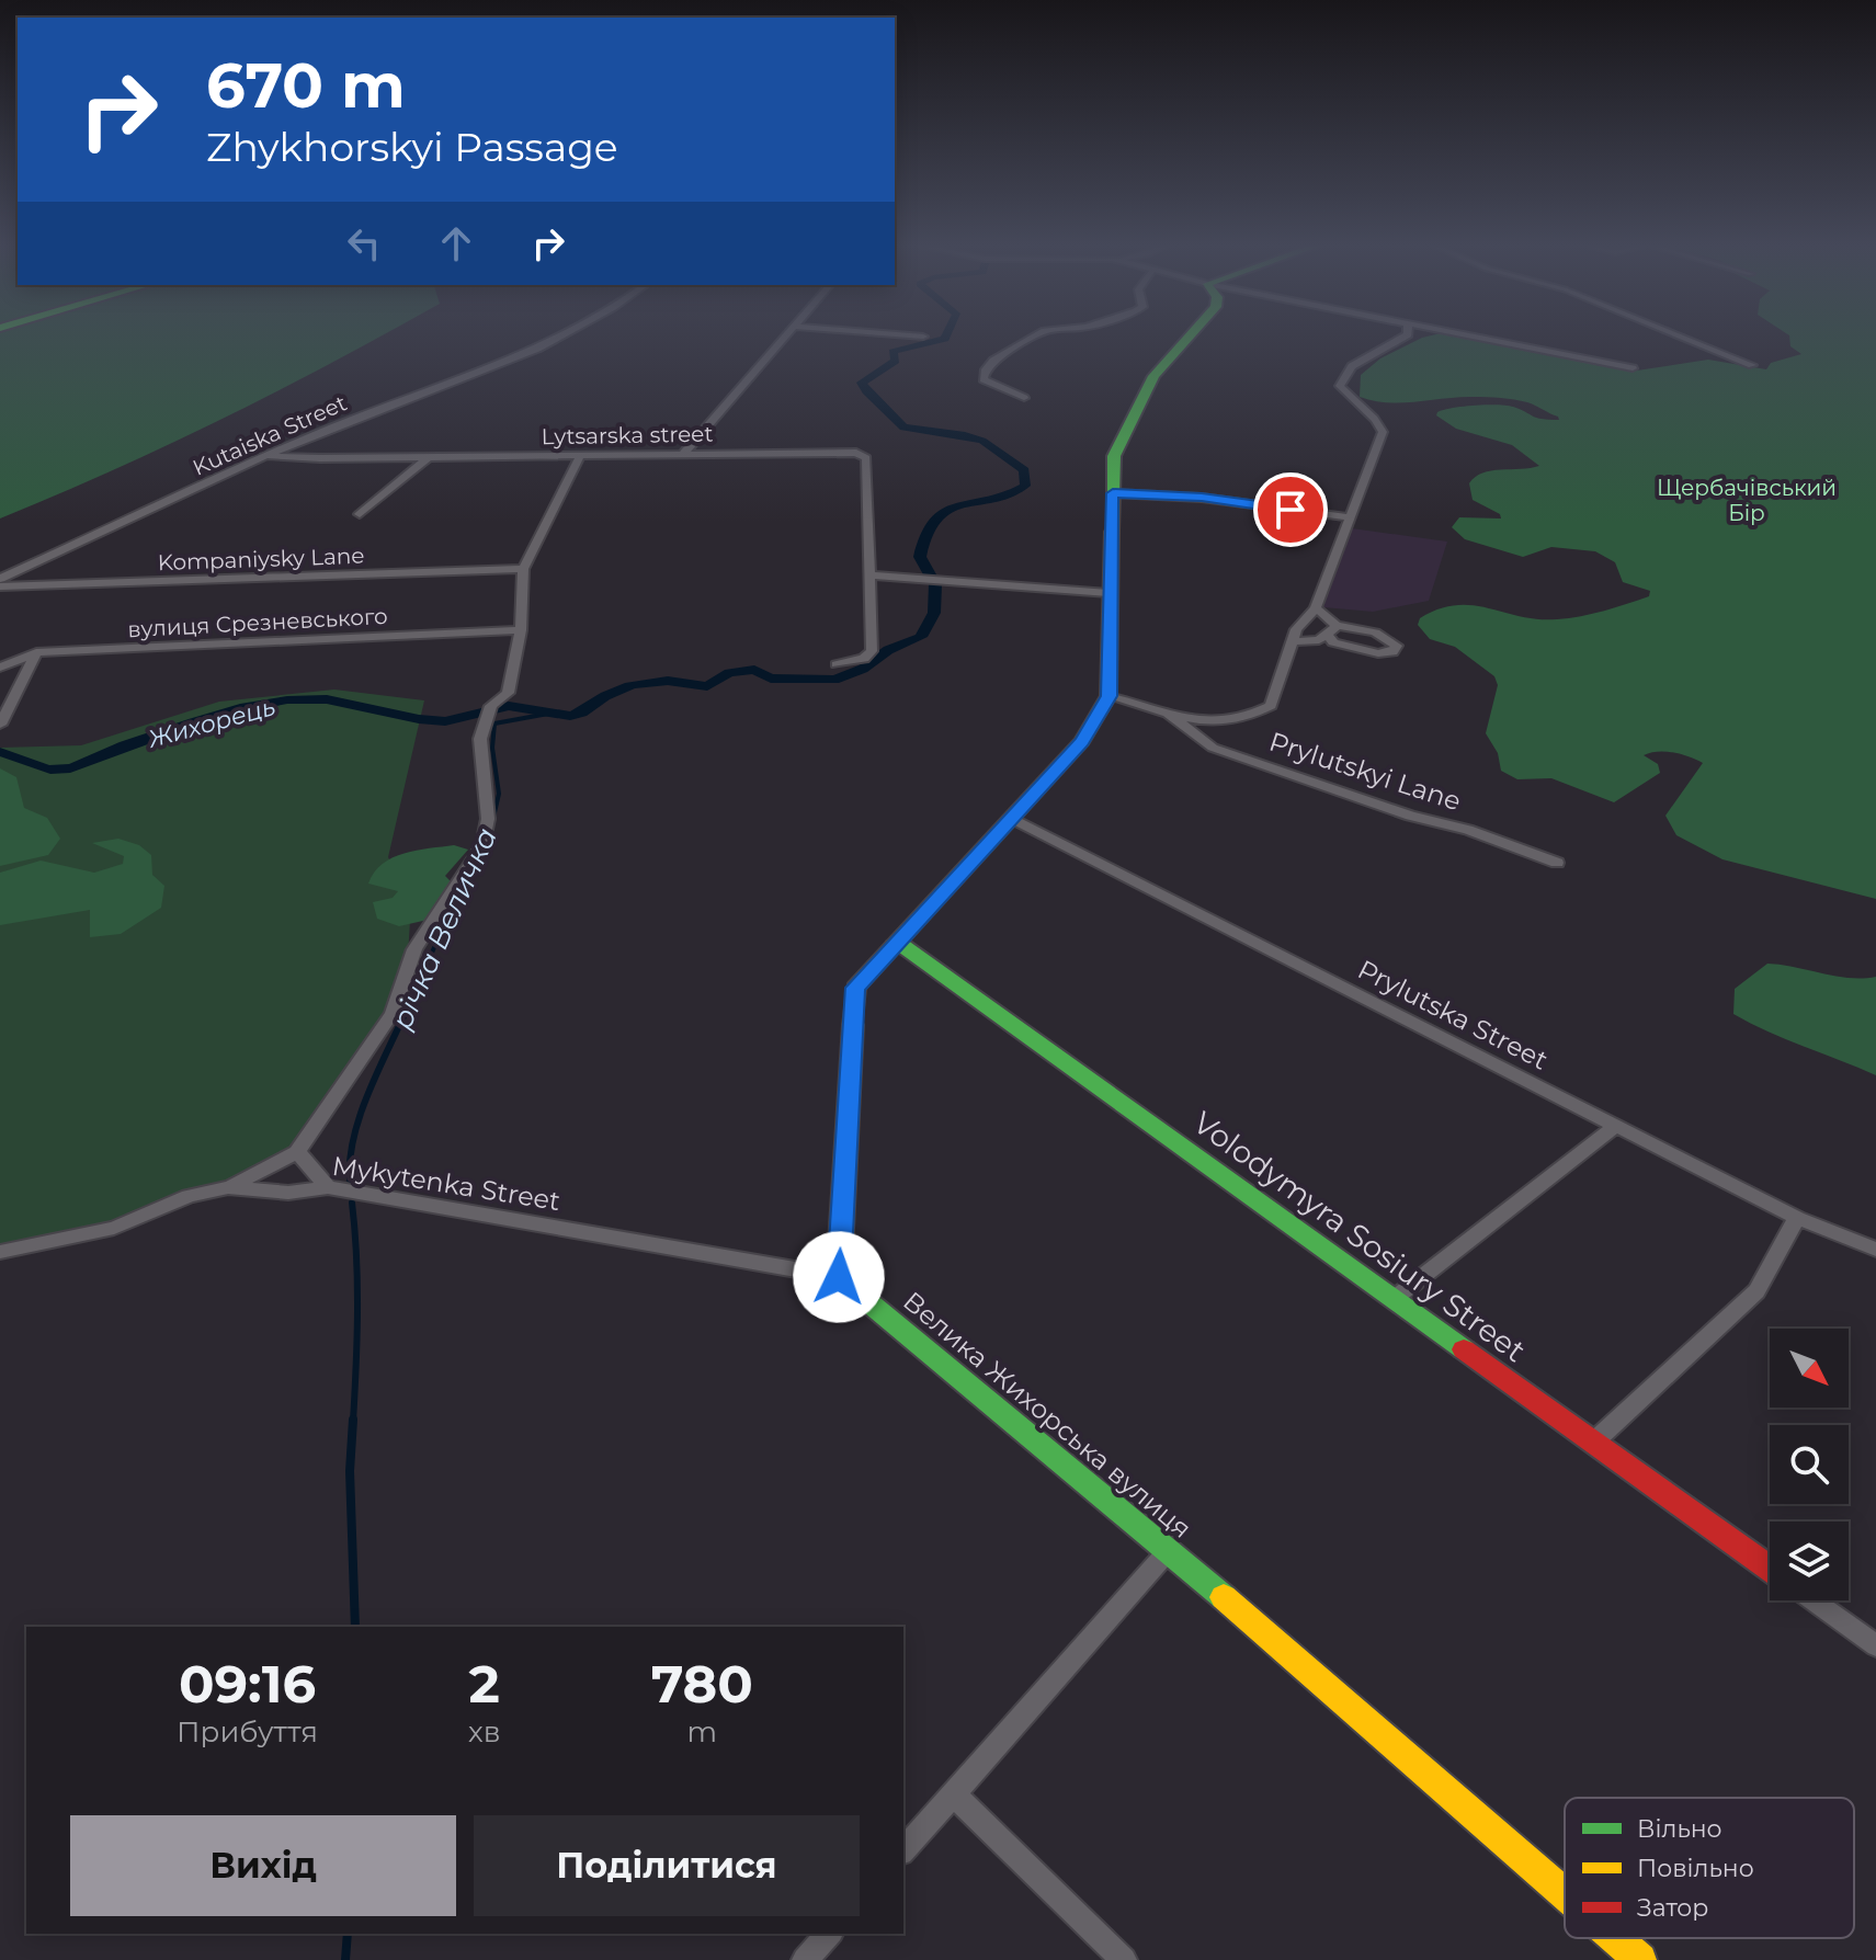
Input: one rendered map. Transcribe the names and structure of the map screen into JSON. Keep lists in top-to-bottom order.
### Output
{
  "streets": {
    "main road": ["Volodymyra Sosiury Street", "Велика Жихорська вулиця"],
    "street": [
      "Kutaiska Street",
      "Lytsarska street",
      "Kompaniysky Lane",
      "вулиця Срезневського",
      "Prylutskyi Lane",
      "Prylutska Street",
      "Mykytenka Street"
    ]
  },
  "crossings": [
    ["Kutaiska Street", "Lytsarska street"],
    ["Mykytenka Street", "Велика Жихорська вулиця"]
  ],
  "water": ["Жихорець", "річка Величка"],
  "parks": ["Щербачівський Бір"],
  "legend": ["Вільно", "Повільно", "Затор"],
  "north": "bottom right",
  "page": {
    "turn": ["670 m", "Zhykhorskyi Passage"],
    "eta": [
      "09:16",
      "Прибуття",
      "2",
      "хв",
      "780",
      "m"
    ],
    "buttons": ["Вихід", "Поділитися"]
  }
}
